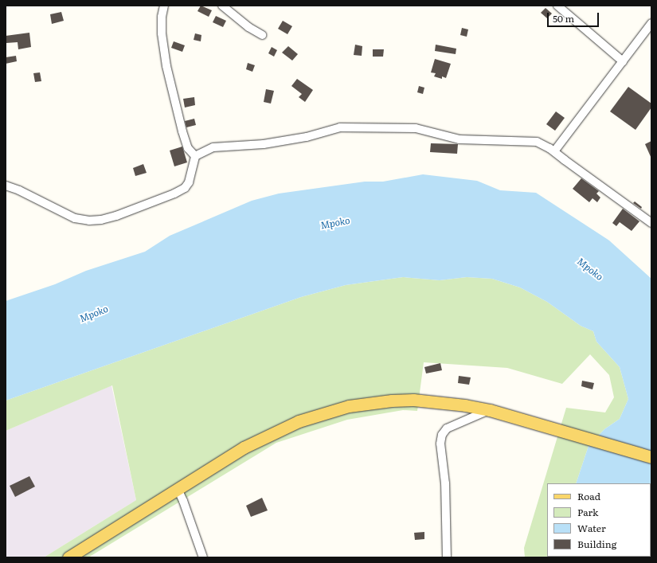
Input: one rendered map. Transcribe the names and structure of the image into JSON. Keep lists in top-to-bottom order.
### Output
{
  "water": ["Mpoko"],
  "legend": [
    "Road",
    "Park",
    "Water",
    "Building"
  ],
  "scale_bar": "50 m"
}
